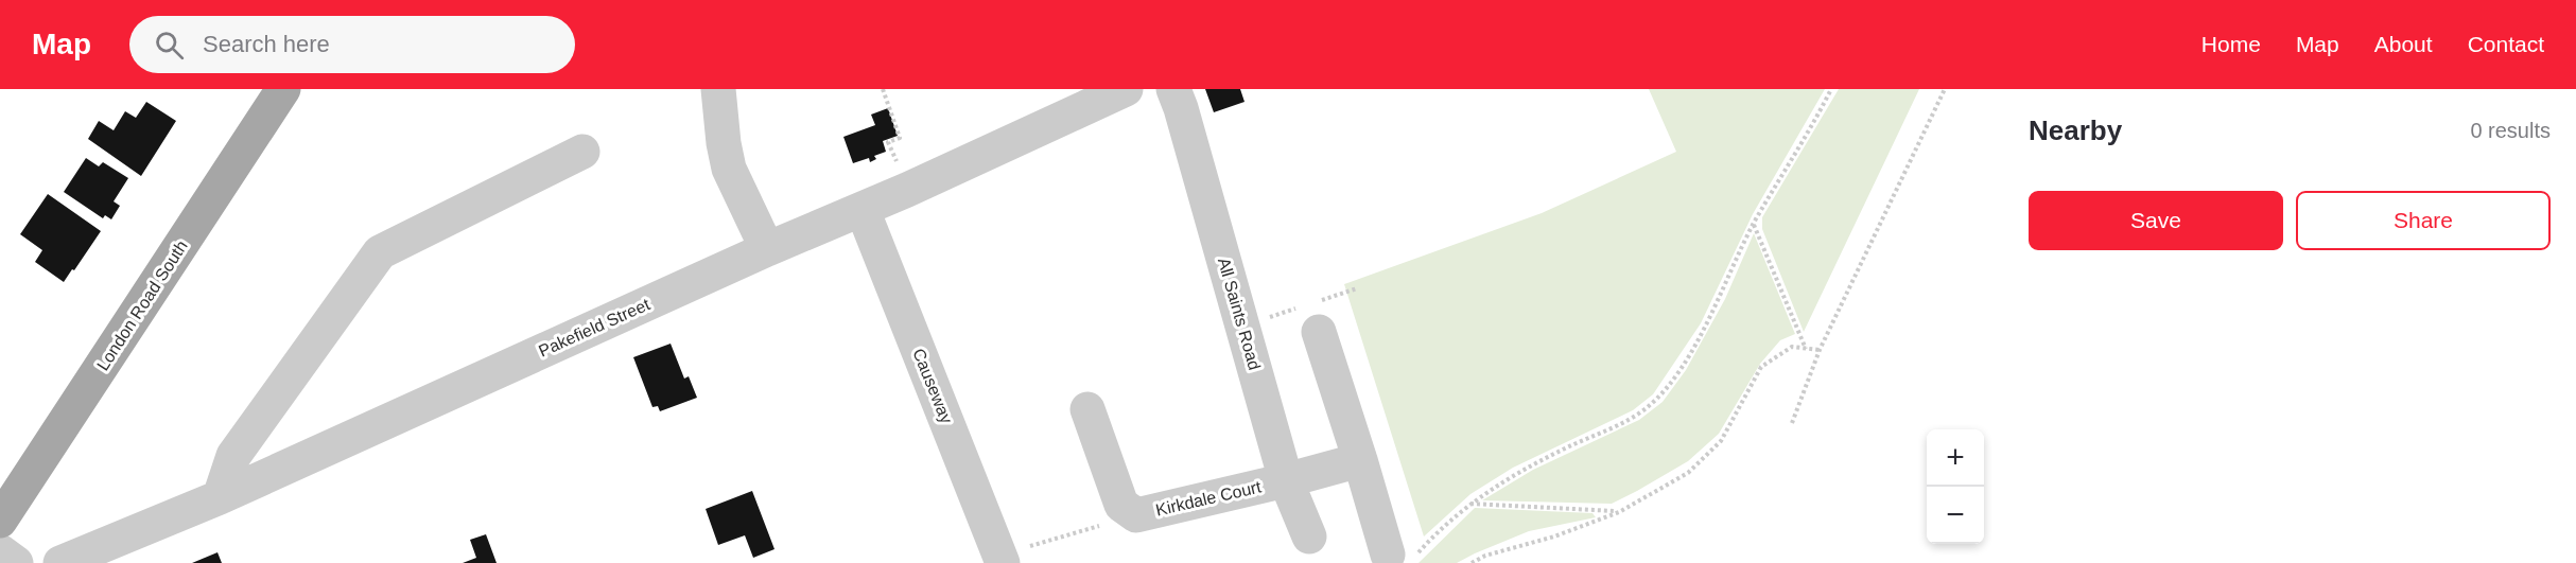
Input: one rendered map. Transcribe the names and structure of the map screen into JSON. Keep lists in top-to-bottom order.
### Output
{
  "streets": {
    "main road": ["London Road South"],
    "street": [
      "All Saints Road",
      "Pakefield Street",
      "Causeway",
      "Kirkdale Court"
    ]
  },
  "crossings": [
    ["All Saints Road", "Kirkdale Court"],
    ["Pakefield Street", "Causeway"]
  ],
  "page": {
    "header": "Map",
    "search": "Search here",
    "nav": [
      "Home",
      "Map",
      "About",
      "Contact"
    ],
    "heading": ["Nearby", "0 results"],
    "buttons": ["Save", "Share"],
    "map_buttons": ["+", "−"]
  }
}
